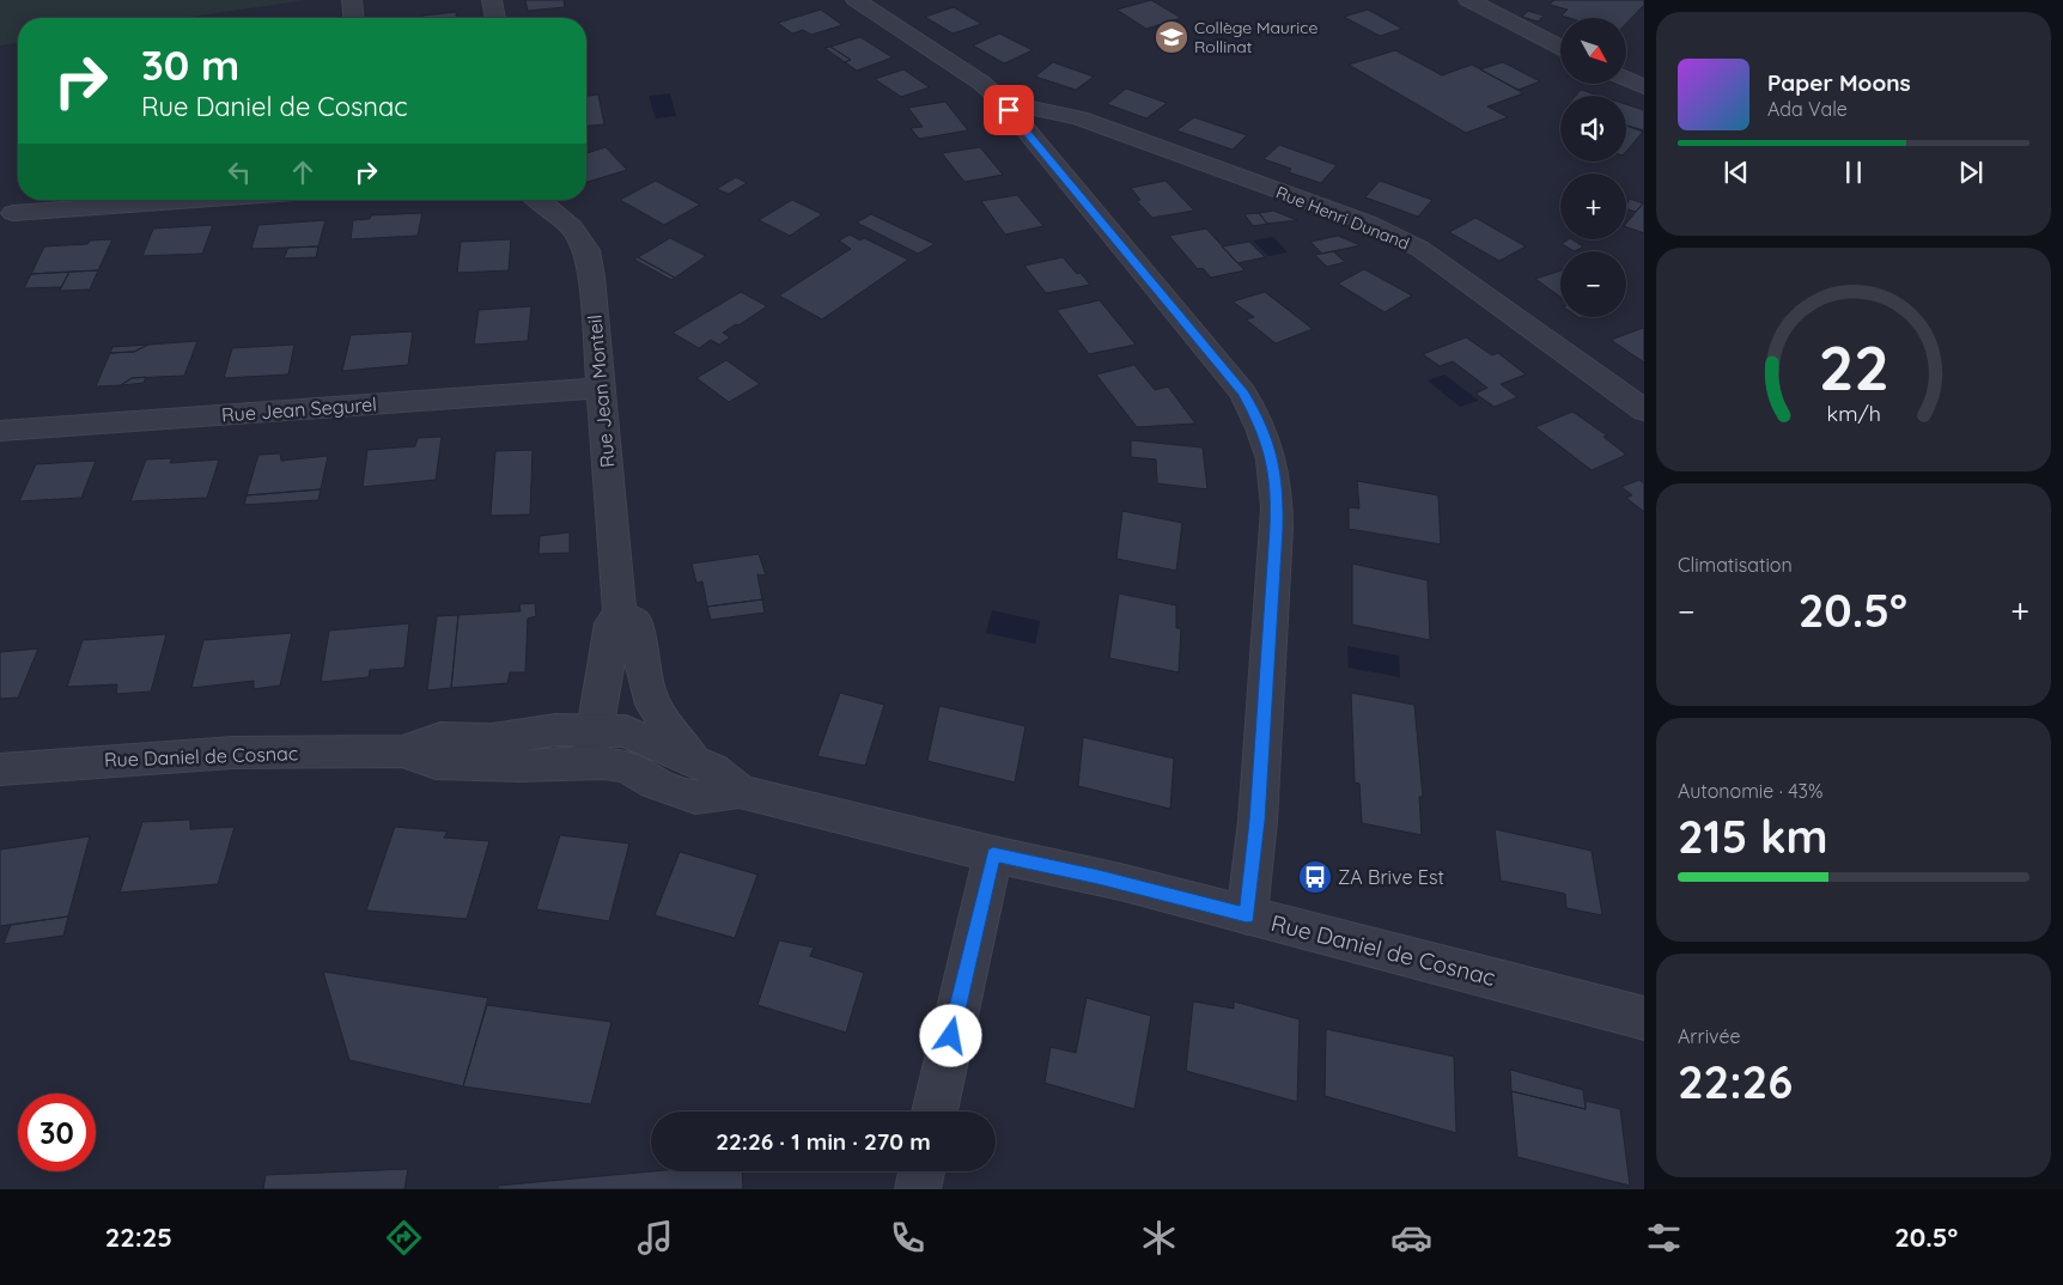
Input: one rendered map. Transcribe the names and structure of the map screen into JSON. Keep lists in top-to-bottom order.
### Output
{
  "streets": {
    "street": [
      "Rue Henri Dunand",
      "Rue Jean Monteil",
      "Rue Jean Segurel",
      "Rue Daniel de Cosnac"
    ]
  },
  "crossings": [
    ["Rue Jean Monteil", "Rue Jean Segurel"],
    ["Rue Jean Monteil", "Rue Daniel de Cosnac"]
  ],
  "places": {
    "school or university": ["Collège Maurice Rollinat"],
    "bus stop": ["ZA Brive Est"]
  },
  "north": "bottom right",
  "page": {
    "map_buttons": ["+", "−"],
    "turn": ["30 m", "Rue Daniel de Cosnac"],
    "song": ["Paper Moons", "Ada Vale"],
    "tile": [
      "Climatisation",
      ["Autonomie · 43%", "215 km"],
      ["Arrivée", "22:26"]
    ],
    "heat": ["−", "20.5°", "+"],
    "limit": "30",
    "trip": "22:26 · 1 min · 270 m",
    "tabs": ["22:25", "20.5°"],
    "gauge": ["22", "km/h"]
  }
}
